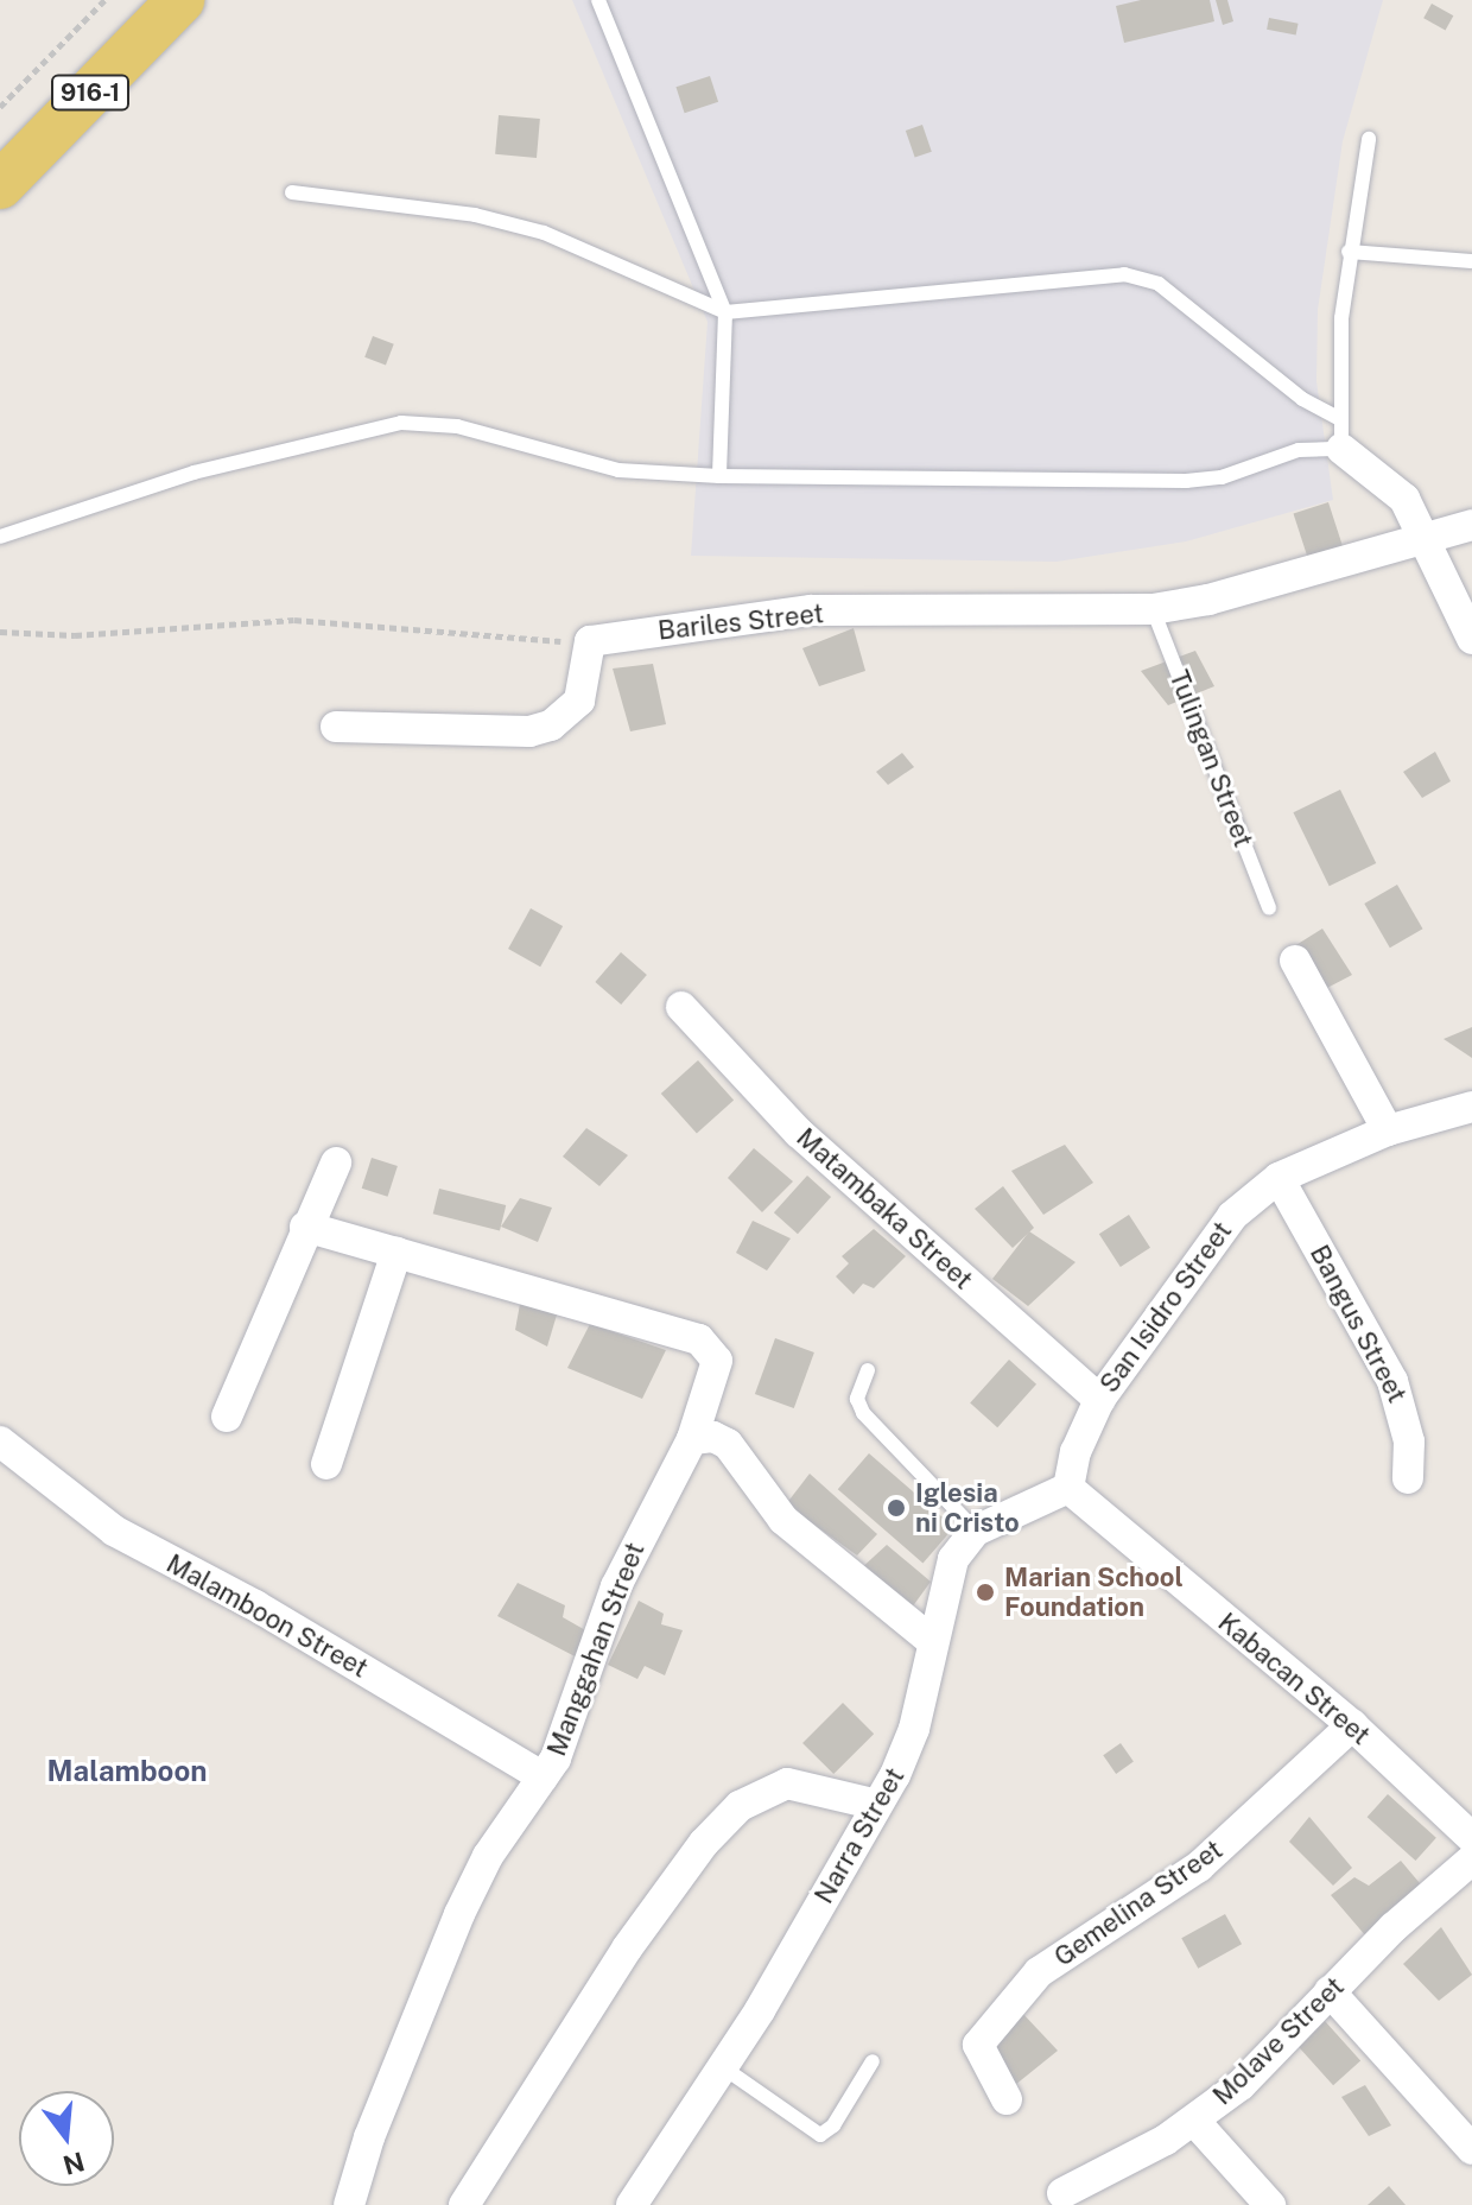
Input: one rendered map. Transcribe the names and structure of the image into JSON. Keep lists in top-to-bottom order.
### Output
{
  "streets": {
    "main road": ["916-1"],
    "street": [
      "Bariles Street",
      "Matambaka Street",
      "San Isidro Street",
      "Bangus Street",
      "Malamboon Street",
      "Manggahan Street",
      "Kabacan Street",
      "Narra Street",
      "Gemelina Street",
      "Molave Street"
    ],
    "lane": ["Tulingan Street"]
  },
  "crossings": [
    ["Bariles Street", "Tulingan Street"],
    ["Matambaka Street", "San Isidro Street"],
    ["San Isidro Street", "Bangus Street"],
    ["San Isidro Street", "Kabacan Street"],
    ["Malamboon Street", "Manggahan Street"],
    ["Kabacan Street", "Gemelina Street"]
  ],
  "districts": ["Malamboon"],
  "places": ["Iglesia ni Cristo", "Marian School Foundation"],
  "north": "bottom"
}
